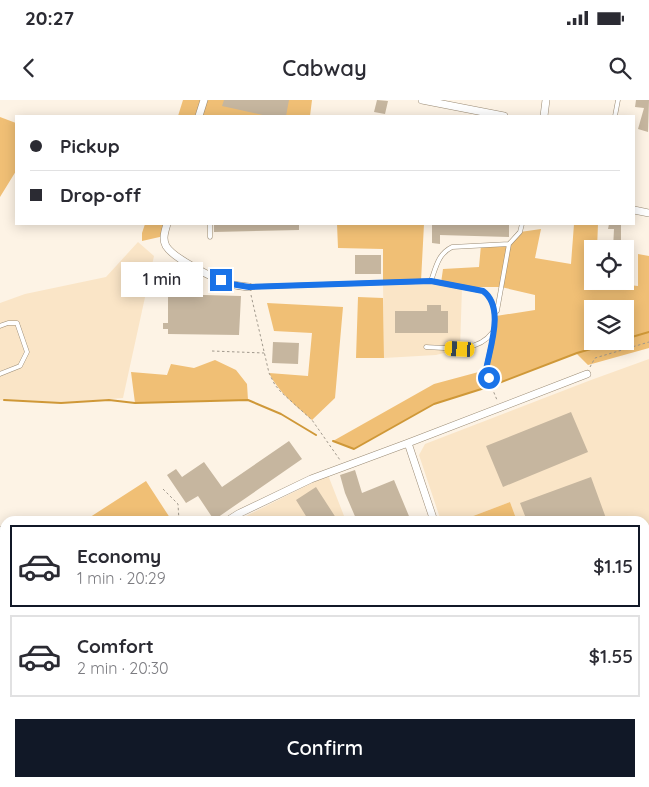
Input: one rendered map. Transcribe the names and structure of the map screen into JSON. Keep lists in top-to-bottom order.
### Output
{
  "page": {
    "status": "20:27",
    "header": "Cabway",
    "banner": ["Pickup", "Drop-off"],
    "bubble": "1 min",
    "list": [
      {
        "name": "Economy",
        "note": "1 min · 20:29",
        "value": "$1.15"
      },
      {
        "name": "Comfort",
        "note": "2 min · 20:30",
        "value": "$1.55"
      }
    ],
    "buttons": "Confirm"
  }
}
